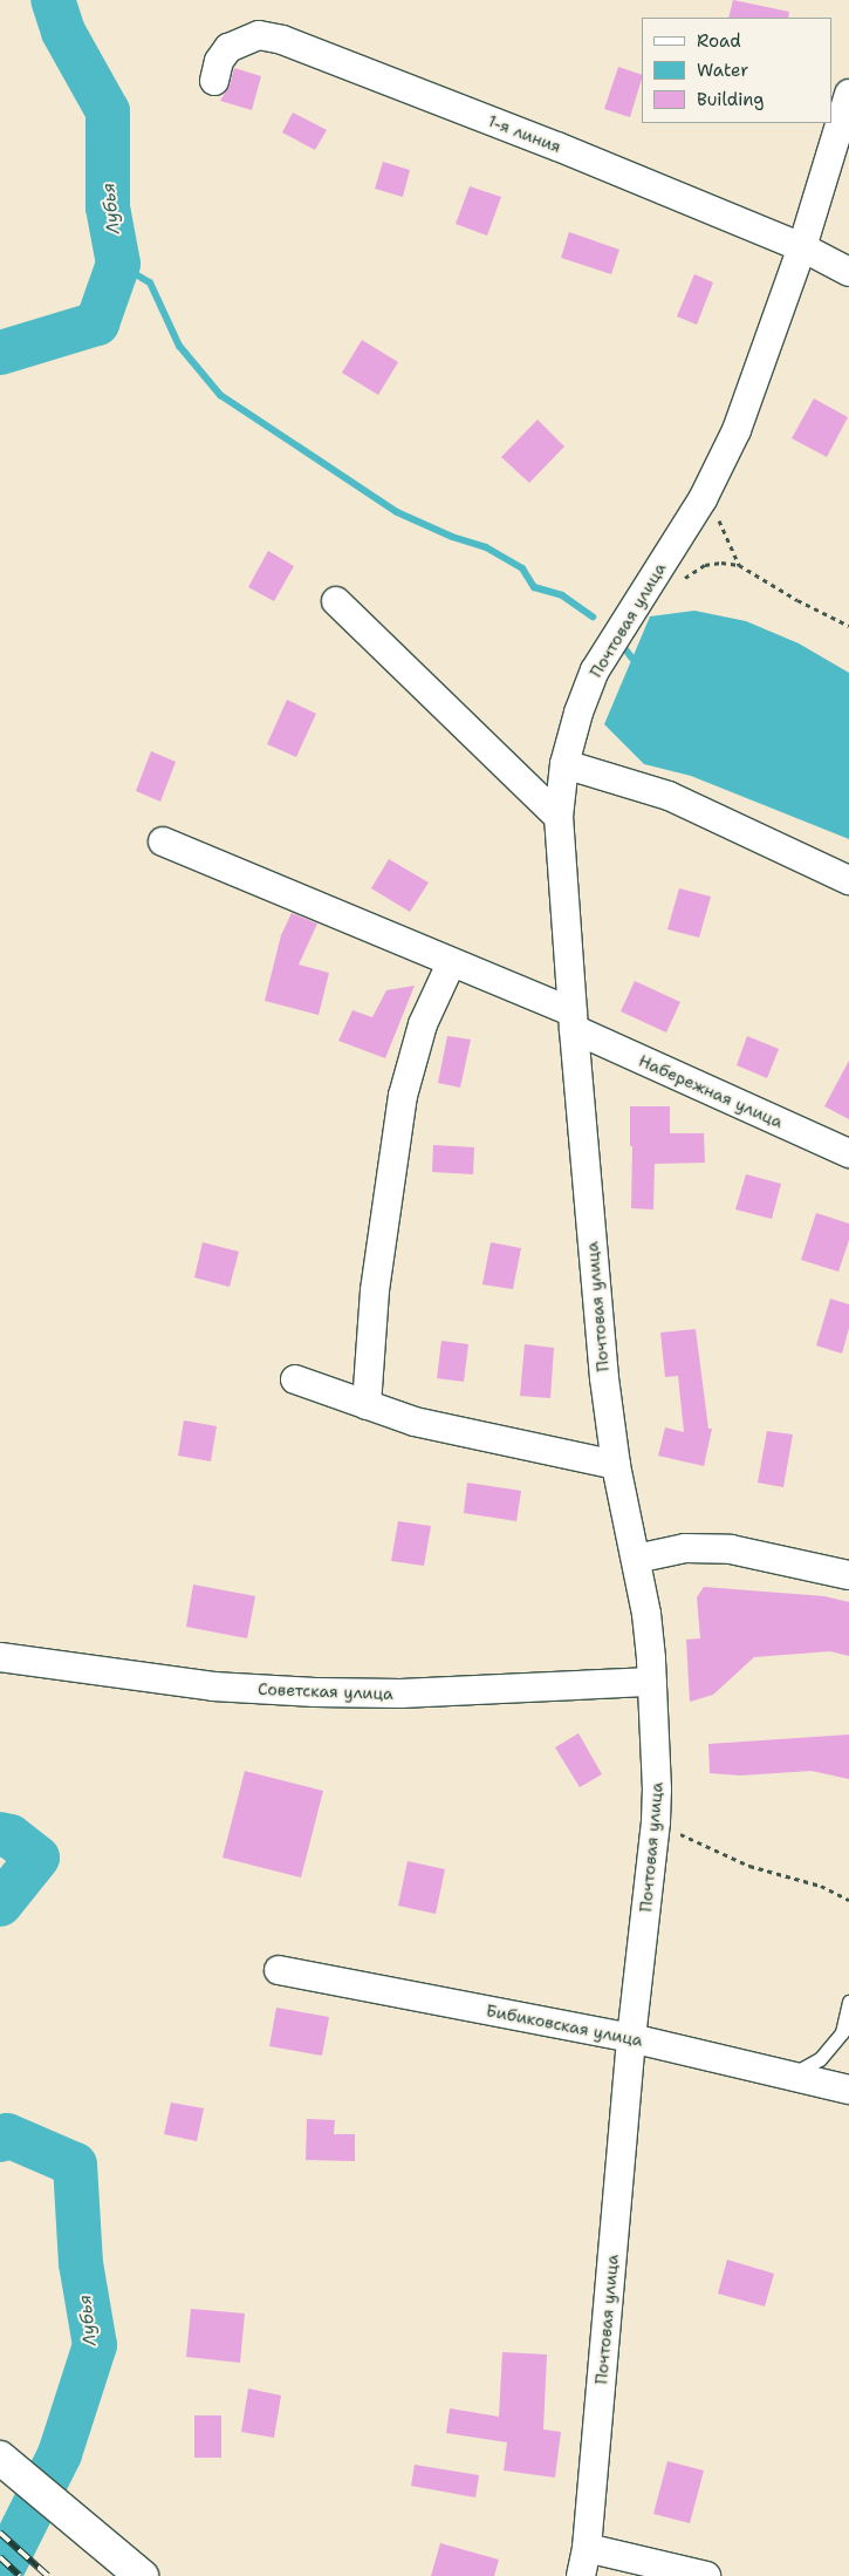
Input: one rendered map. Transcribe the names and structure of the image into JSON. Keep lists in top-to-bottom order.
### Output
{
  "streets": {
    "street": [
      "1-я линия",
      "Почтовая улица",
      "Набережная улица",
      "Советская улица",
      "Бибиковская улица"
    ]
  },
  "crossings": [
    ["1-я линия", "Почтовая улица"],
    ["Почтовая улица", "Набережная улица"],
    ["Почтовая улица", "Советская улица"],
    ["Почтовая улица", "Бибиковская улица"]
  ],
  "water": ["Лубья"],
  "legend": ["Road", "Water", "Building"]
}
